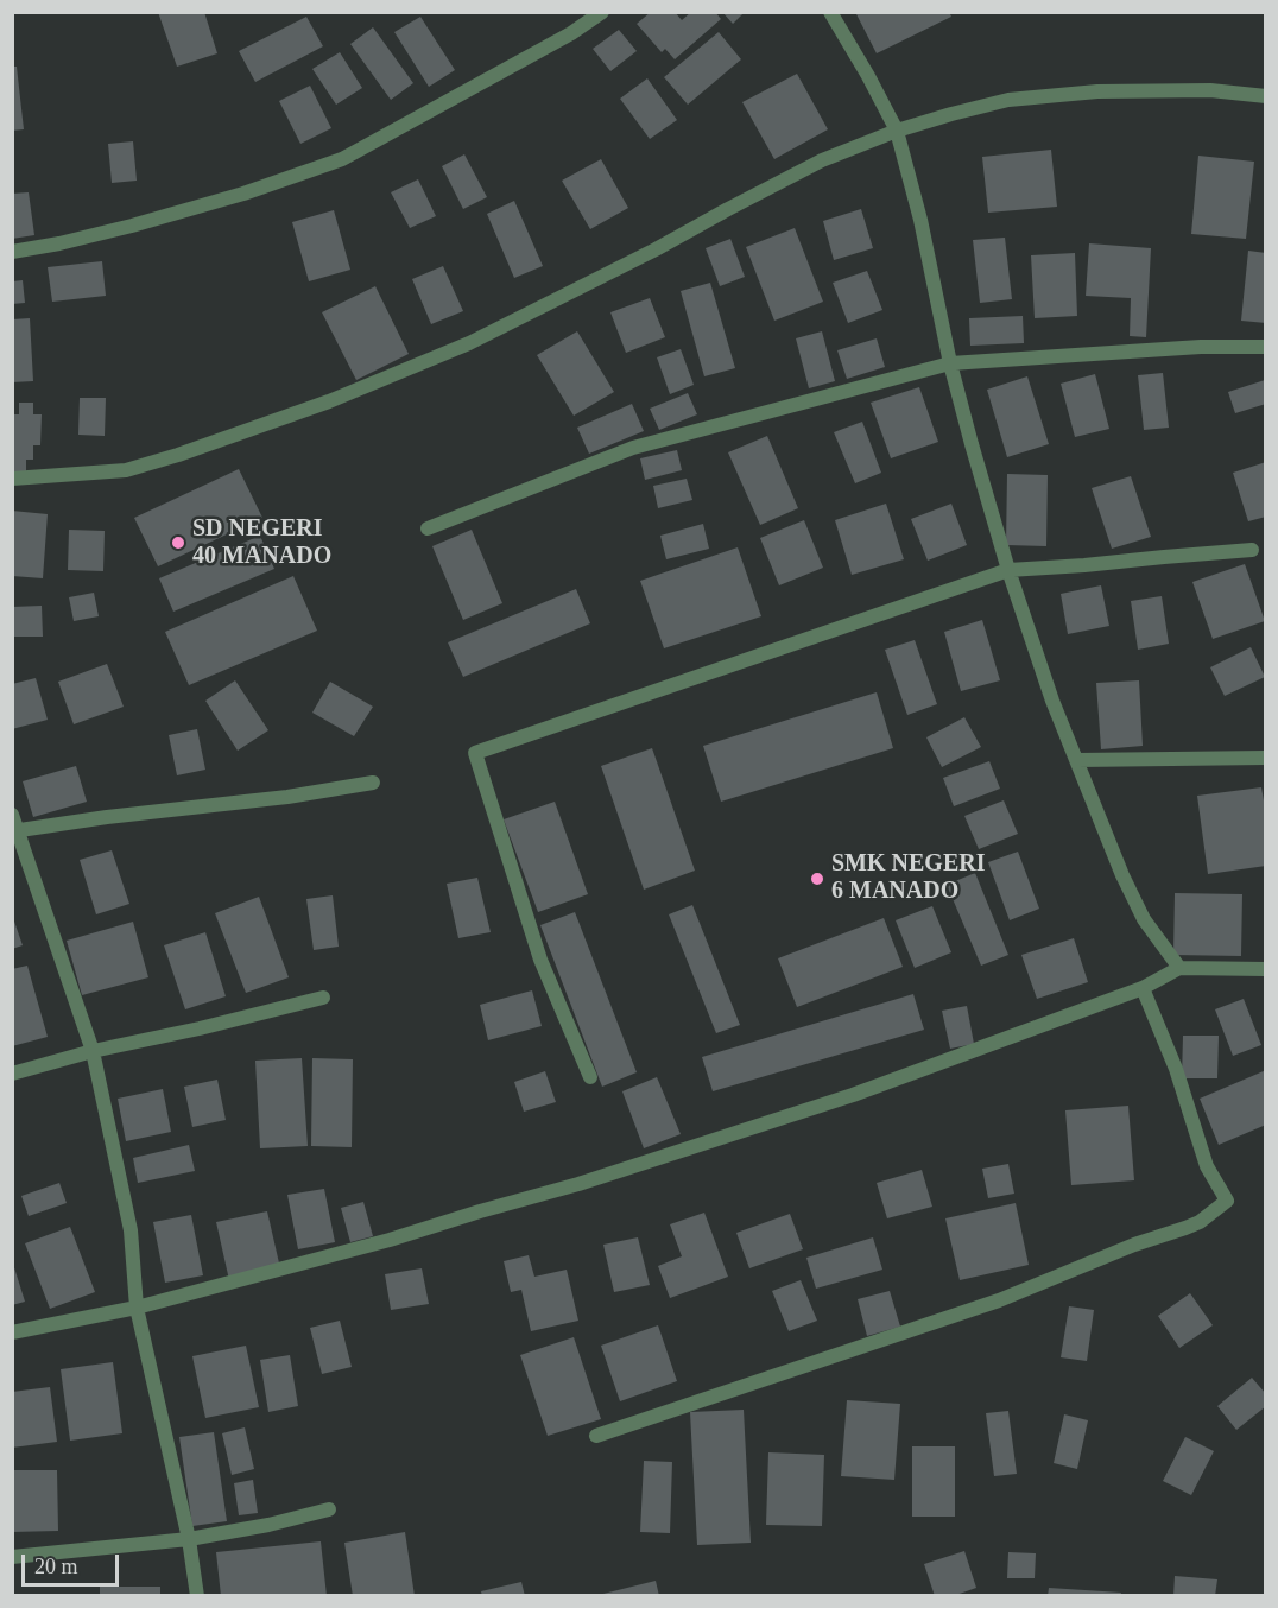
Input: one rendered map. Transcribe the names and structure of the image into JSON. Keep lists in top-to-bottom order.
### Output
{
  "places": ["SD NEGERI 40 MANADO", "SMK NEGERI 6 MANADO"],
  "scale_bar": "20 m"
}
